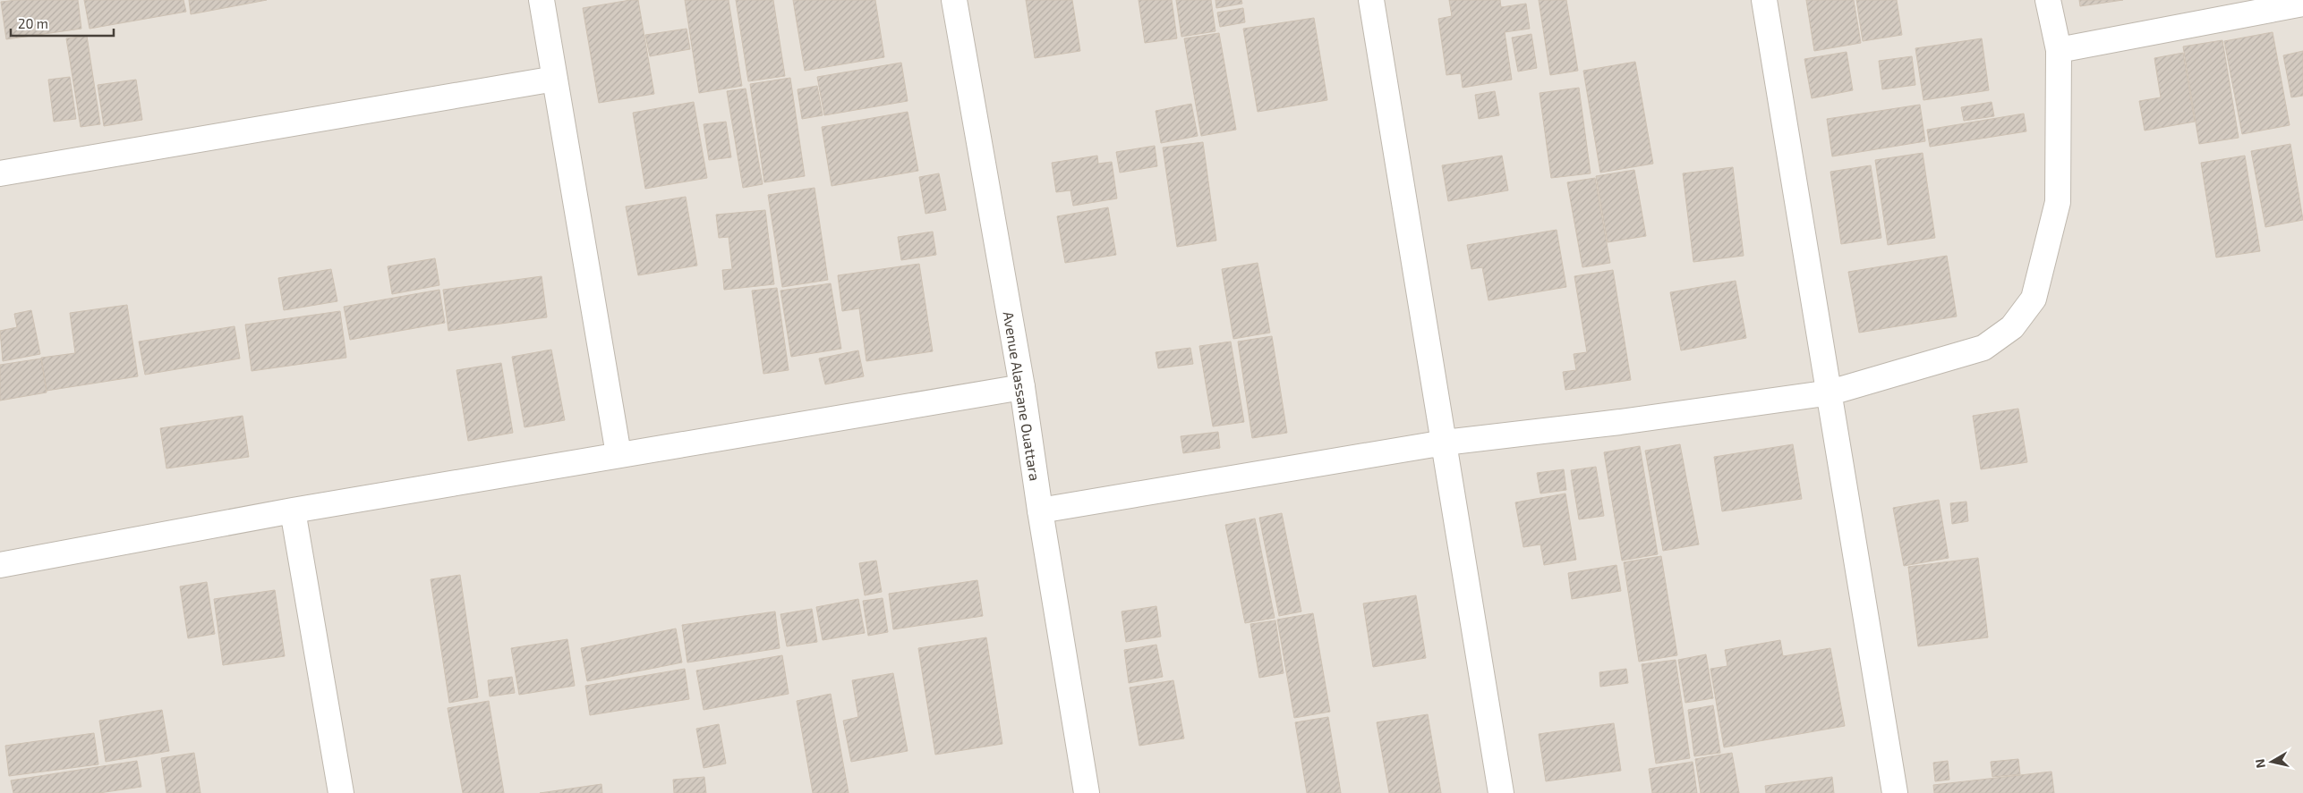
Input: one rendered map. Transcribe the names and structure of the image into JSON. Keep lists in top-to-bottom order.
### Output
{
  "streets": {
    "street": ["Avenue Alassane Ouattara"]
  },
  "scale_bar": "20 m",
  "north": "left"
}
